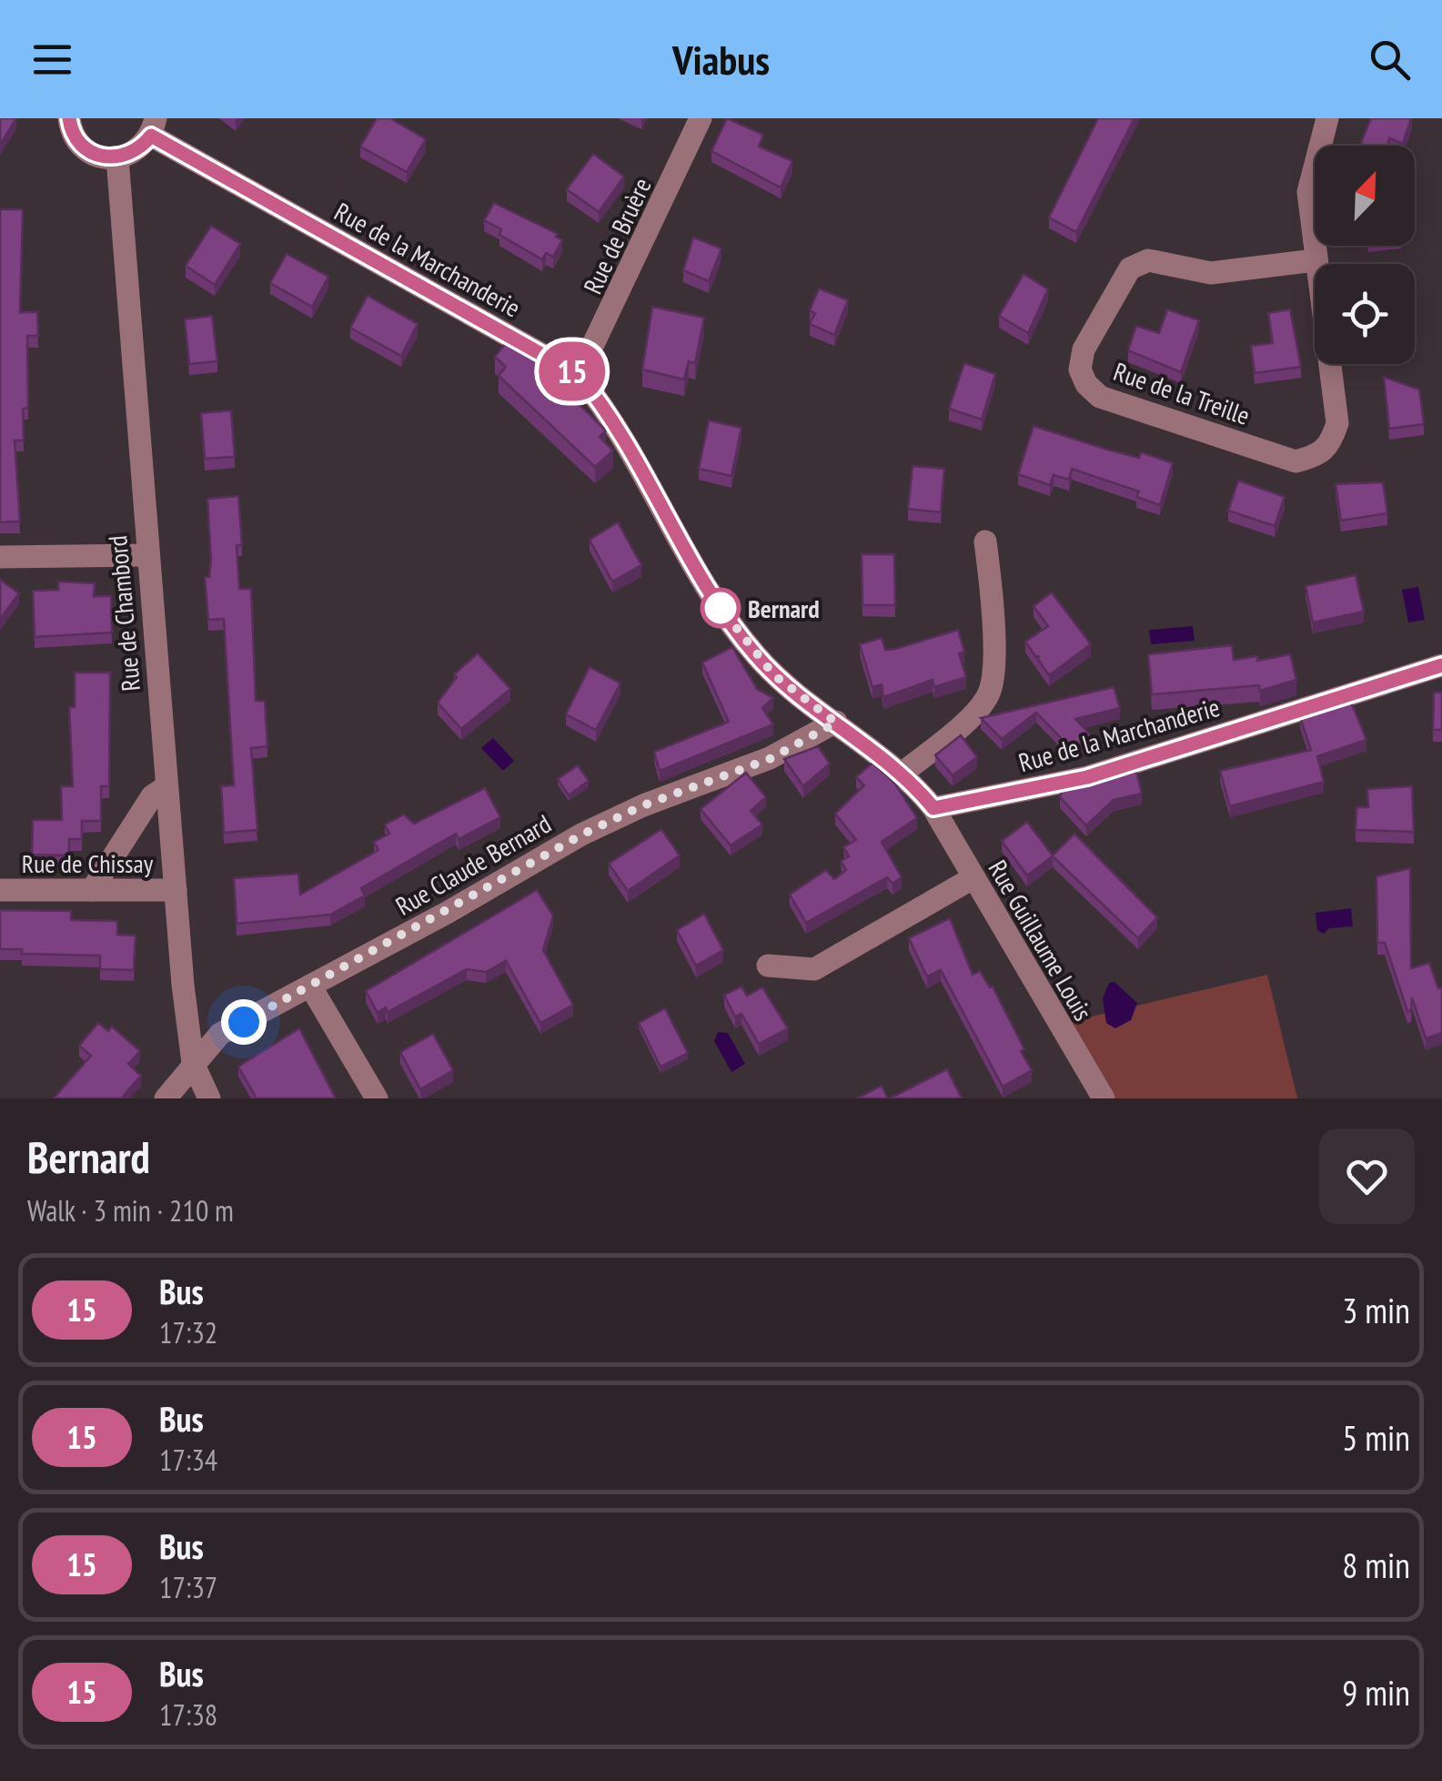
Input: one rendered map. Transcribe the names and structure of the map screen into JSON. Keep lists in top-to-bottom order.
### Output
{
  "streets": {
    "street": [
      "Rue de Bruère",
      "Rue de la Marchanderie",
      "Rue de la Treille",
      "Rue de Chambord",
      "Rue de Chissay",
      "Rue Claude Bernard",
      "Rue Guillaume Louis"
    ]
  },
  "crossings": [
    ["Rue de Bruère", "Rue de la Marchanderie"],
    ["Rue de la Marchanderie", "Rue Claude Bernard"],
    ["Rue de la Marchanderie", "Rue Guillaume Louis"],
    ["Rue de Chambord", "Rue de Chissay"],
    ["Rue de Chambord", "Rue Claude Bernard"]
  ],
  "places": ["Bernard"],
  "lines": ["bus line 15"],
  "north": "top right",
  "page": {
    "header": "Viabus",
    "on_map": "15",
    "heading": ["Bernard", "Walk · 3 min · 210 m"],
    "list": [
      {
        "mark": "15",
        "name": "Bus",
        "note": "17:32",
        "value": "3 min"
      },
      {
        "mark": "15",
        "name": "Bus",
        "note": "17:34",
        "value": "5 min"
      },
      {
        "mark": "15",
        "name": "Bus",
        "note": "17:37",
        "value": "8 min"
      },
      {
        "mark": "15",
        "name": "Bus",
        "note": "17:38",
        "value": "9 min"
      }
    ]
  }
}
